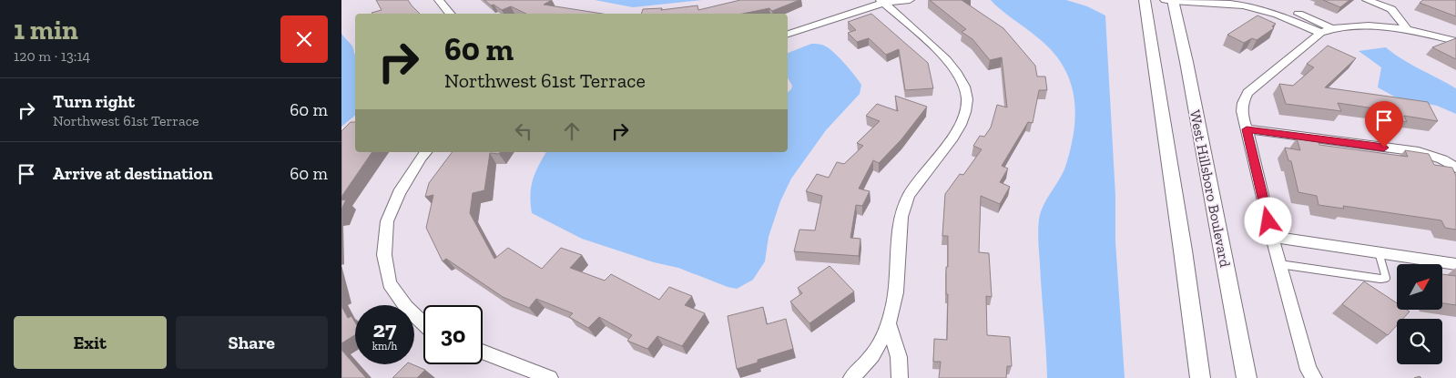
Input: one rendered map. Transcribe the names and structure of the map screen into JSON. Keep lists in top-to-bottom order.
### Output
{
  "streets": {
    "street": ["West Hillsboro Boulevard"]
  },
  "north": "top right",
  "page": {
    "heading": ["1 min", "120 m · 13:14"],
    "turn": ["60 m", "Northwest 61st Terrace"],
    "list": [
      {
        "name": "Turn right",
        "note": "Northwest 61st Terrace",
        "value": "60 m"
      },
      {
        "name": "Arrive at destination",
        "value": "60 m"
      }
    ],
    "speed": "27 km/h",
    "limit": "30",
    "buttons": ["Exit", "Share"]
  }
}
